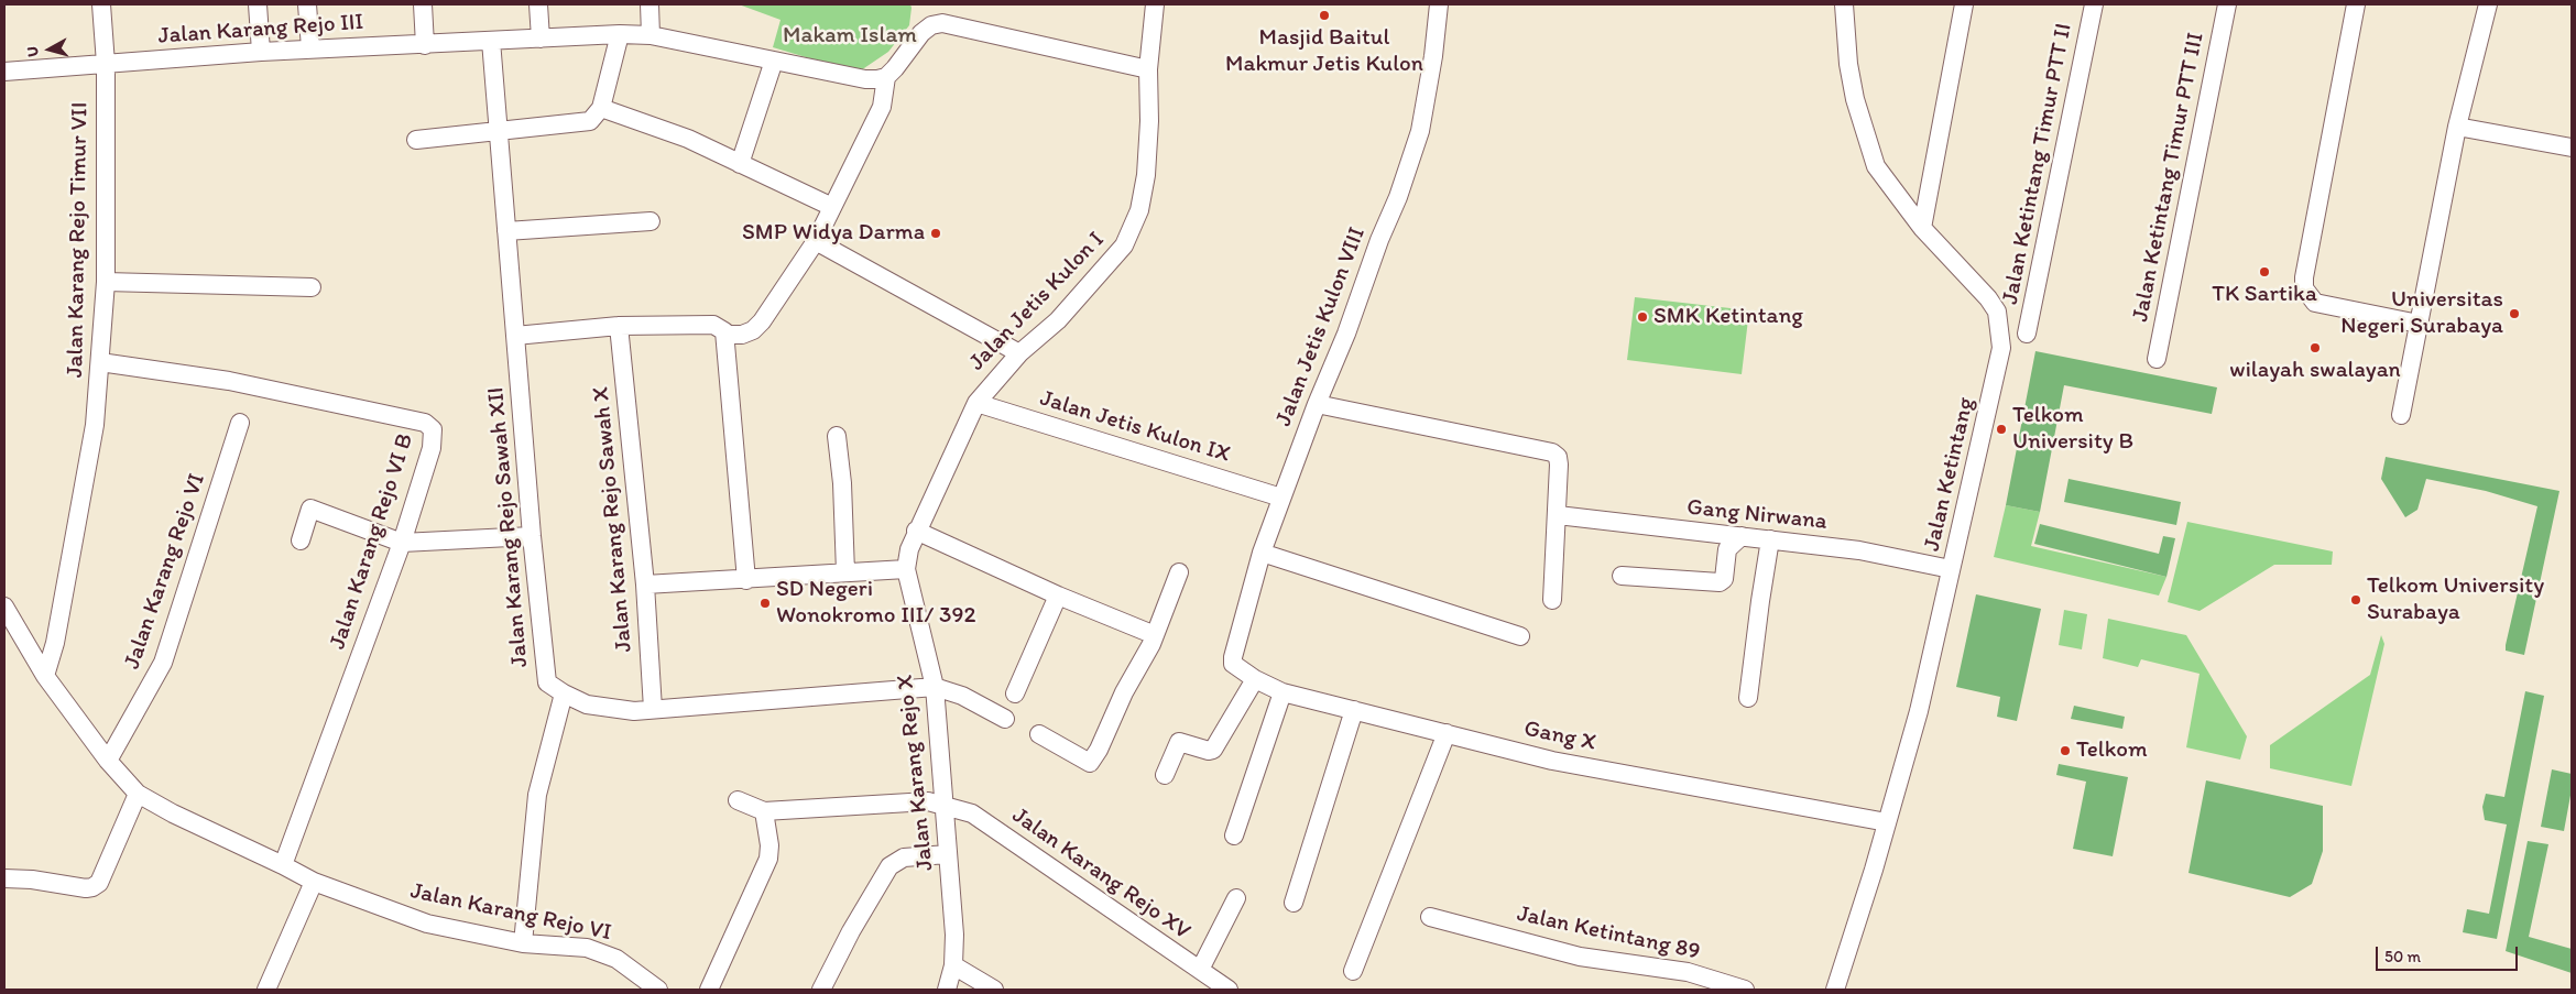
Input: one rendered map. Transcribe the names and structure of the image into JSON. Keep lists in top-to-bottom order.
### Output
{
  "streets": {
    "street": [
      "Jalan Karang Rejo III",
      "Jalan Ketintang Timur PTT II",
      "Jalan Ketintang Timur PTT III",
      "Jalan Karang Rejo Timur VII",
      "Jalan Jetis Kulon I",
      "Jalan Jetis Kulon VIII",
      "Jalan Jetis Kulon IX",
      "Jalan Ketintang",
      "Gang Nirwana",
      "Jalan Karang Rejo Sawah X",
      "Jalan Karang Rejo Sawah XII",
      "Jalan Karang Rejo VI B",
      "Jalan Karang Rejo VI",
      "Gang X",
      "Jalan Karang Rejo X",
      "Jalan Karang Rejo XV",
      "Jalan Ketintang 89"
    ]
  },
  "crossings": [
    ["Jalan Karang Rejo III", "Jalan Karang Rejo Timur VII"],
    ["Jalan Karang Rejo III", "Jalan Karang Rejo Sawah XII"],
    ["Jalan Karang Rejo Timur VII", "Jalan Karang Rejo VI B"],
    ["Jalan Karang Rejo Timur VII", "Jalan Karang Rejo VI"],
    ["Jalan Jetis Kulon I", "Jalan Jetis Kulon IX"],
    ["Jalan Jetis Kulon VIII", "Jalan Jetis Kulon IX"],
    ["Jalan Jetis Kulon VIII", "Gang X"],
    ["Jalan Ketintang", "Gang Nirwana"],
    ["Jalan Ketintang", "Gang X"],
    ["Jalan Karang Rejo Sawah X", "Jalan Karang Rejo Sawah XII"],
    ["Jalan Karang Rejo Sawah XII", "Jalan Karang Rejo X"],
    ["Jalan Karang Rejo VI B", "Jalan Karang Rejo VI"],
    ["Jalan Karang Rejo X", "Jalan Karang Rejo XV"]
  ],
  "parks": ["Makam Islam"],
  "places": [
    "Masjid Baitul Makmur Jetis Kulon",
    "SMP Widya Darma",
    "TK Sartika",
    "Universitas Negeri Surabaya",
    "SMK Ketintang",
    "wilayah swalayan",
    "Telkom University B",
    "Telkom University Surabaya",
    "SD Negeri Wonokromo III/ 392",
    "Telkom"
  ],
  "scale_bar": "50 m",
  "north": "left"
}
